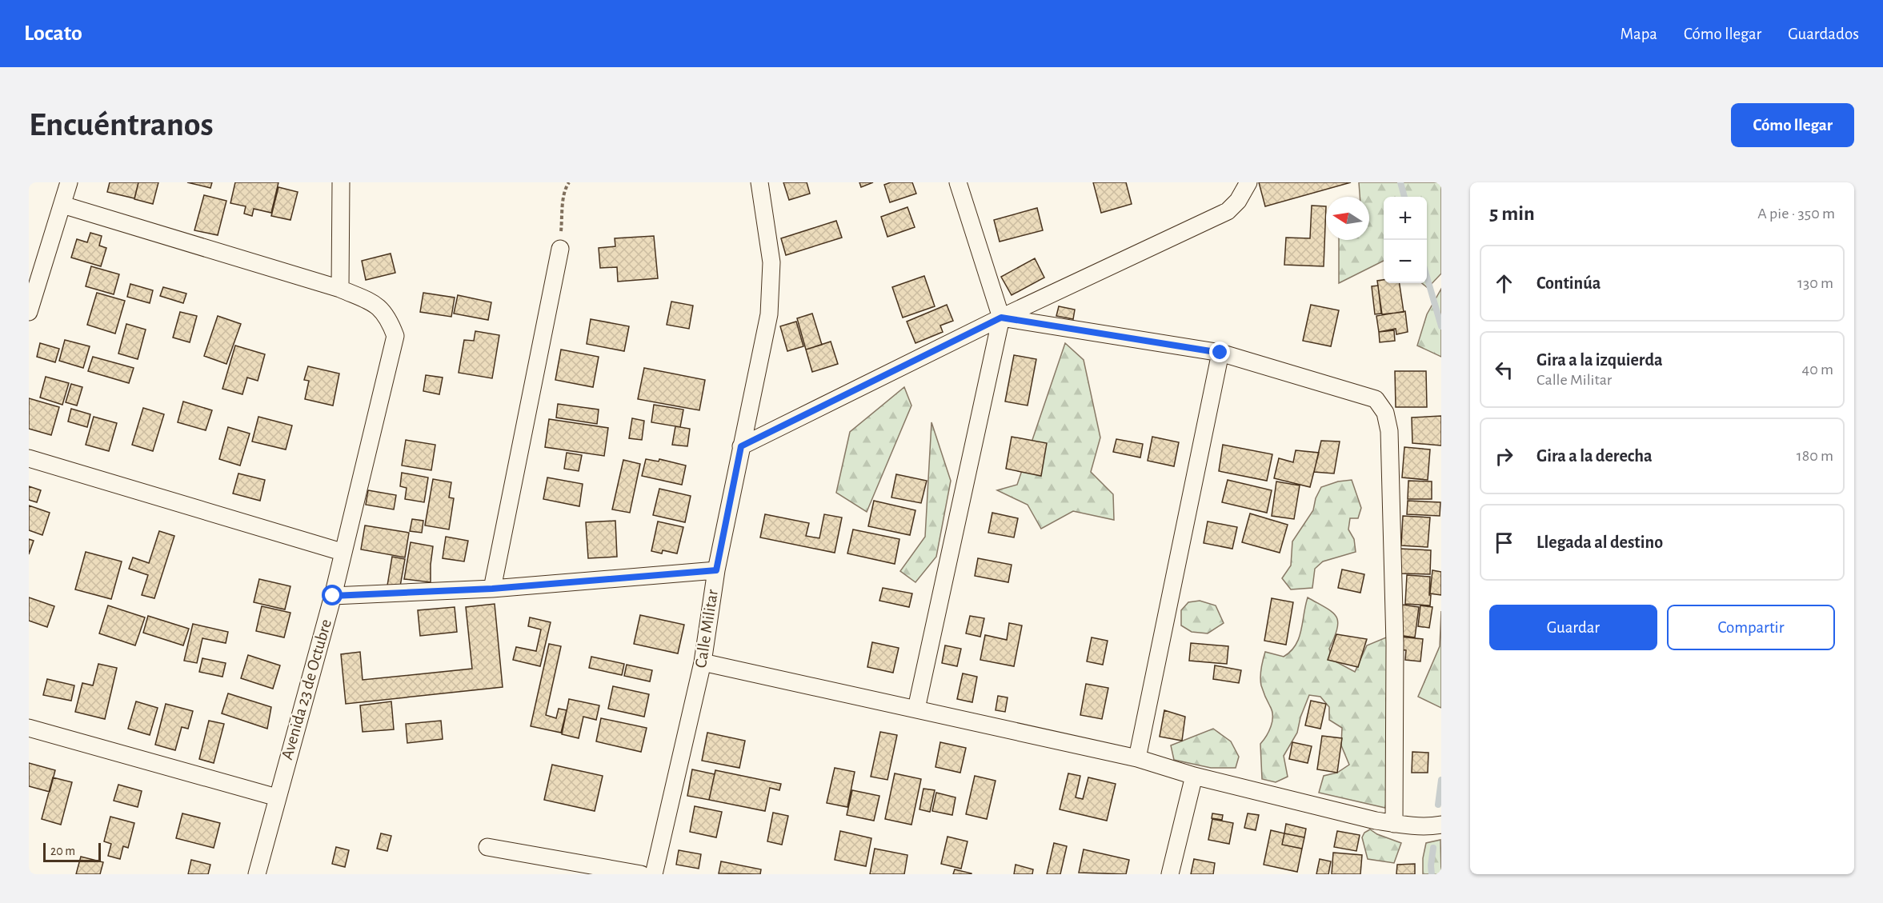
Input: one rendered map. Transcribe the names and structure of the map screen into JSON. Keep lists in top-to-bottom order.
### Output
{
  "streets": {
    "street": ["Calle Militar", "Avenida 23 de Octubre"]
  },
  "scale_bar": "20 m",
  "north": "left",
  "page": {
    "header": "Locato",
    "nav": ["Mapa", "Cómo llegar", "Guardados"],
    "buttons": [
      "Cómo llegar",
      ["Guardar", "Compartir"]
    ],
    "title": "Encuéntranos",
    "heading": ["5 min", "A pie · 350 m"],
    "map_buttons": ["+", "−"],
    "list": [
      ["Continúa", "130 m"],
      ["Gira a la izquierda", "Calle Militar", "40 m"],
      ["Gira a la derecha", "180 m"],
      "Llegada al destino"
    ],
    "scale": "20 m"
  }
}
